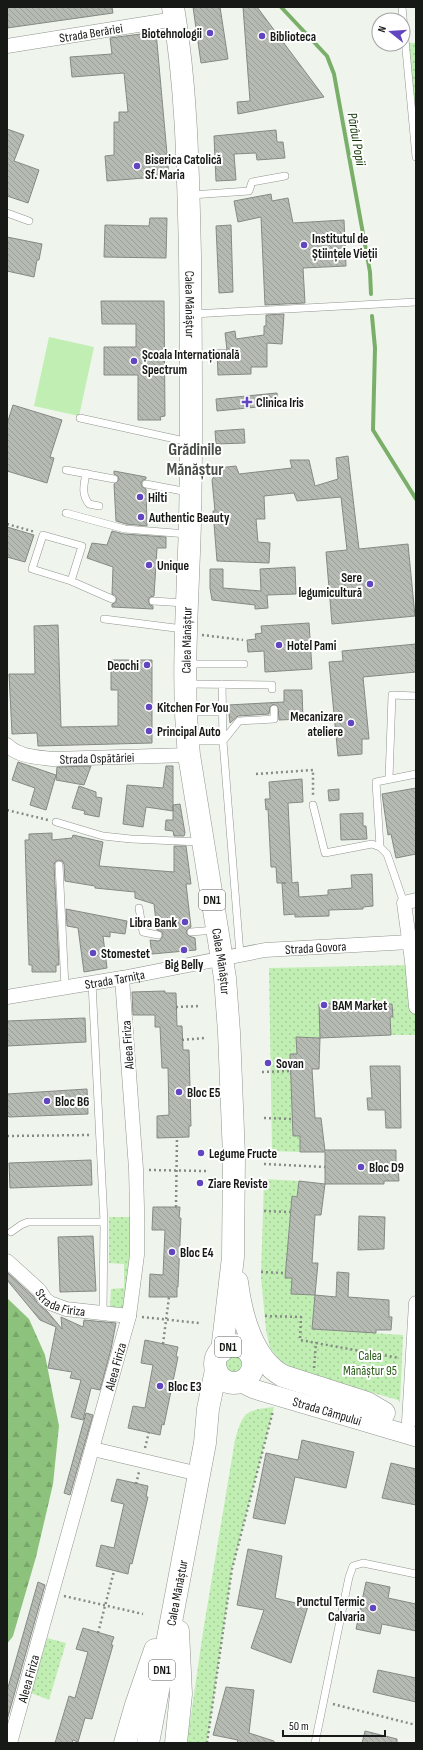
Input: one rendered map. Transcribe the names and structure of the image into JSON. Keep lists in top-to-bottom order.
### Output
{
  "streets": {
    "main road": ["Calea Mănăștur", "DN1", "Strada Câmpului"],
    "street": [
      "Strada Berăriei",
      "Strada Ospătăriei",
      "Strada Govora",
      "Strada Tarnița",
      "Aleea Firiza",
      "Strada Firiza"
    ]
  },
  "crossings": [
    ["Strada Berăriei", "Calea Mănăștur"],
    ["Calea Mănăștur", "Strada Ospătăriei"],
    ["Calea Mănăștur", "DN1"],
    ["Calea Mănăștur", "Strada Govora"],
    ["Calea Mănăștur", "Strada Tarnița"],
    ["Calea Mănăștur", "Strada Câmpului"],
    ["DN1", "Strada Câmpului"],
    ["Strada Govora", "Strada Tarnița"],
    ["Strada Tarnița", "Aleea Firiza"],
    ["Aleea Firiza", "Strada Firiza"]
  ],
  "districts": ["Grădinile Mănăștur"],
  "water": ["Pârâul Popii"],
  "parks": ["Calea Mănăștur 95"],
  "places": {
    "other": [
      "Biotehnologii",
      "Biblioteca",
      "Biserica Catolică Sf. Maria",
      "Institutul de Științele Vieții",
      "Școala Internațională Spectrum",
      "Hilti",
      "Authentic Beauty",
      "Unique",
      "Sere legumicultură",
      "Hotel Pami",
      "Deochi",
      "Kitchen For You",
      "Mecanizare ateliere",
      "Principal Auto",
      "Libra Bank",
      "Big Belly",
      "Stomestet",
      "BAM Market",
      "Sovan",
      "Bloc E5",
      "Bloc B6",
      "Legume Fructe",
      "Bloc D9",
      "Ziare Reviste",
      "Bloc E4",
      "Bloc E3",
      "Punctul Termic Calvaria"
    ],
    "health": ["Clinica Iris"]
  },
  "scale_bar": "50 m",
  "north": "left"
}
